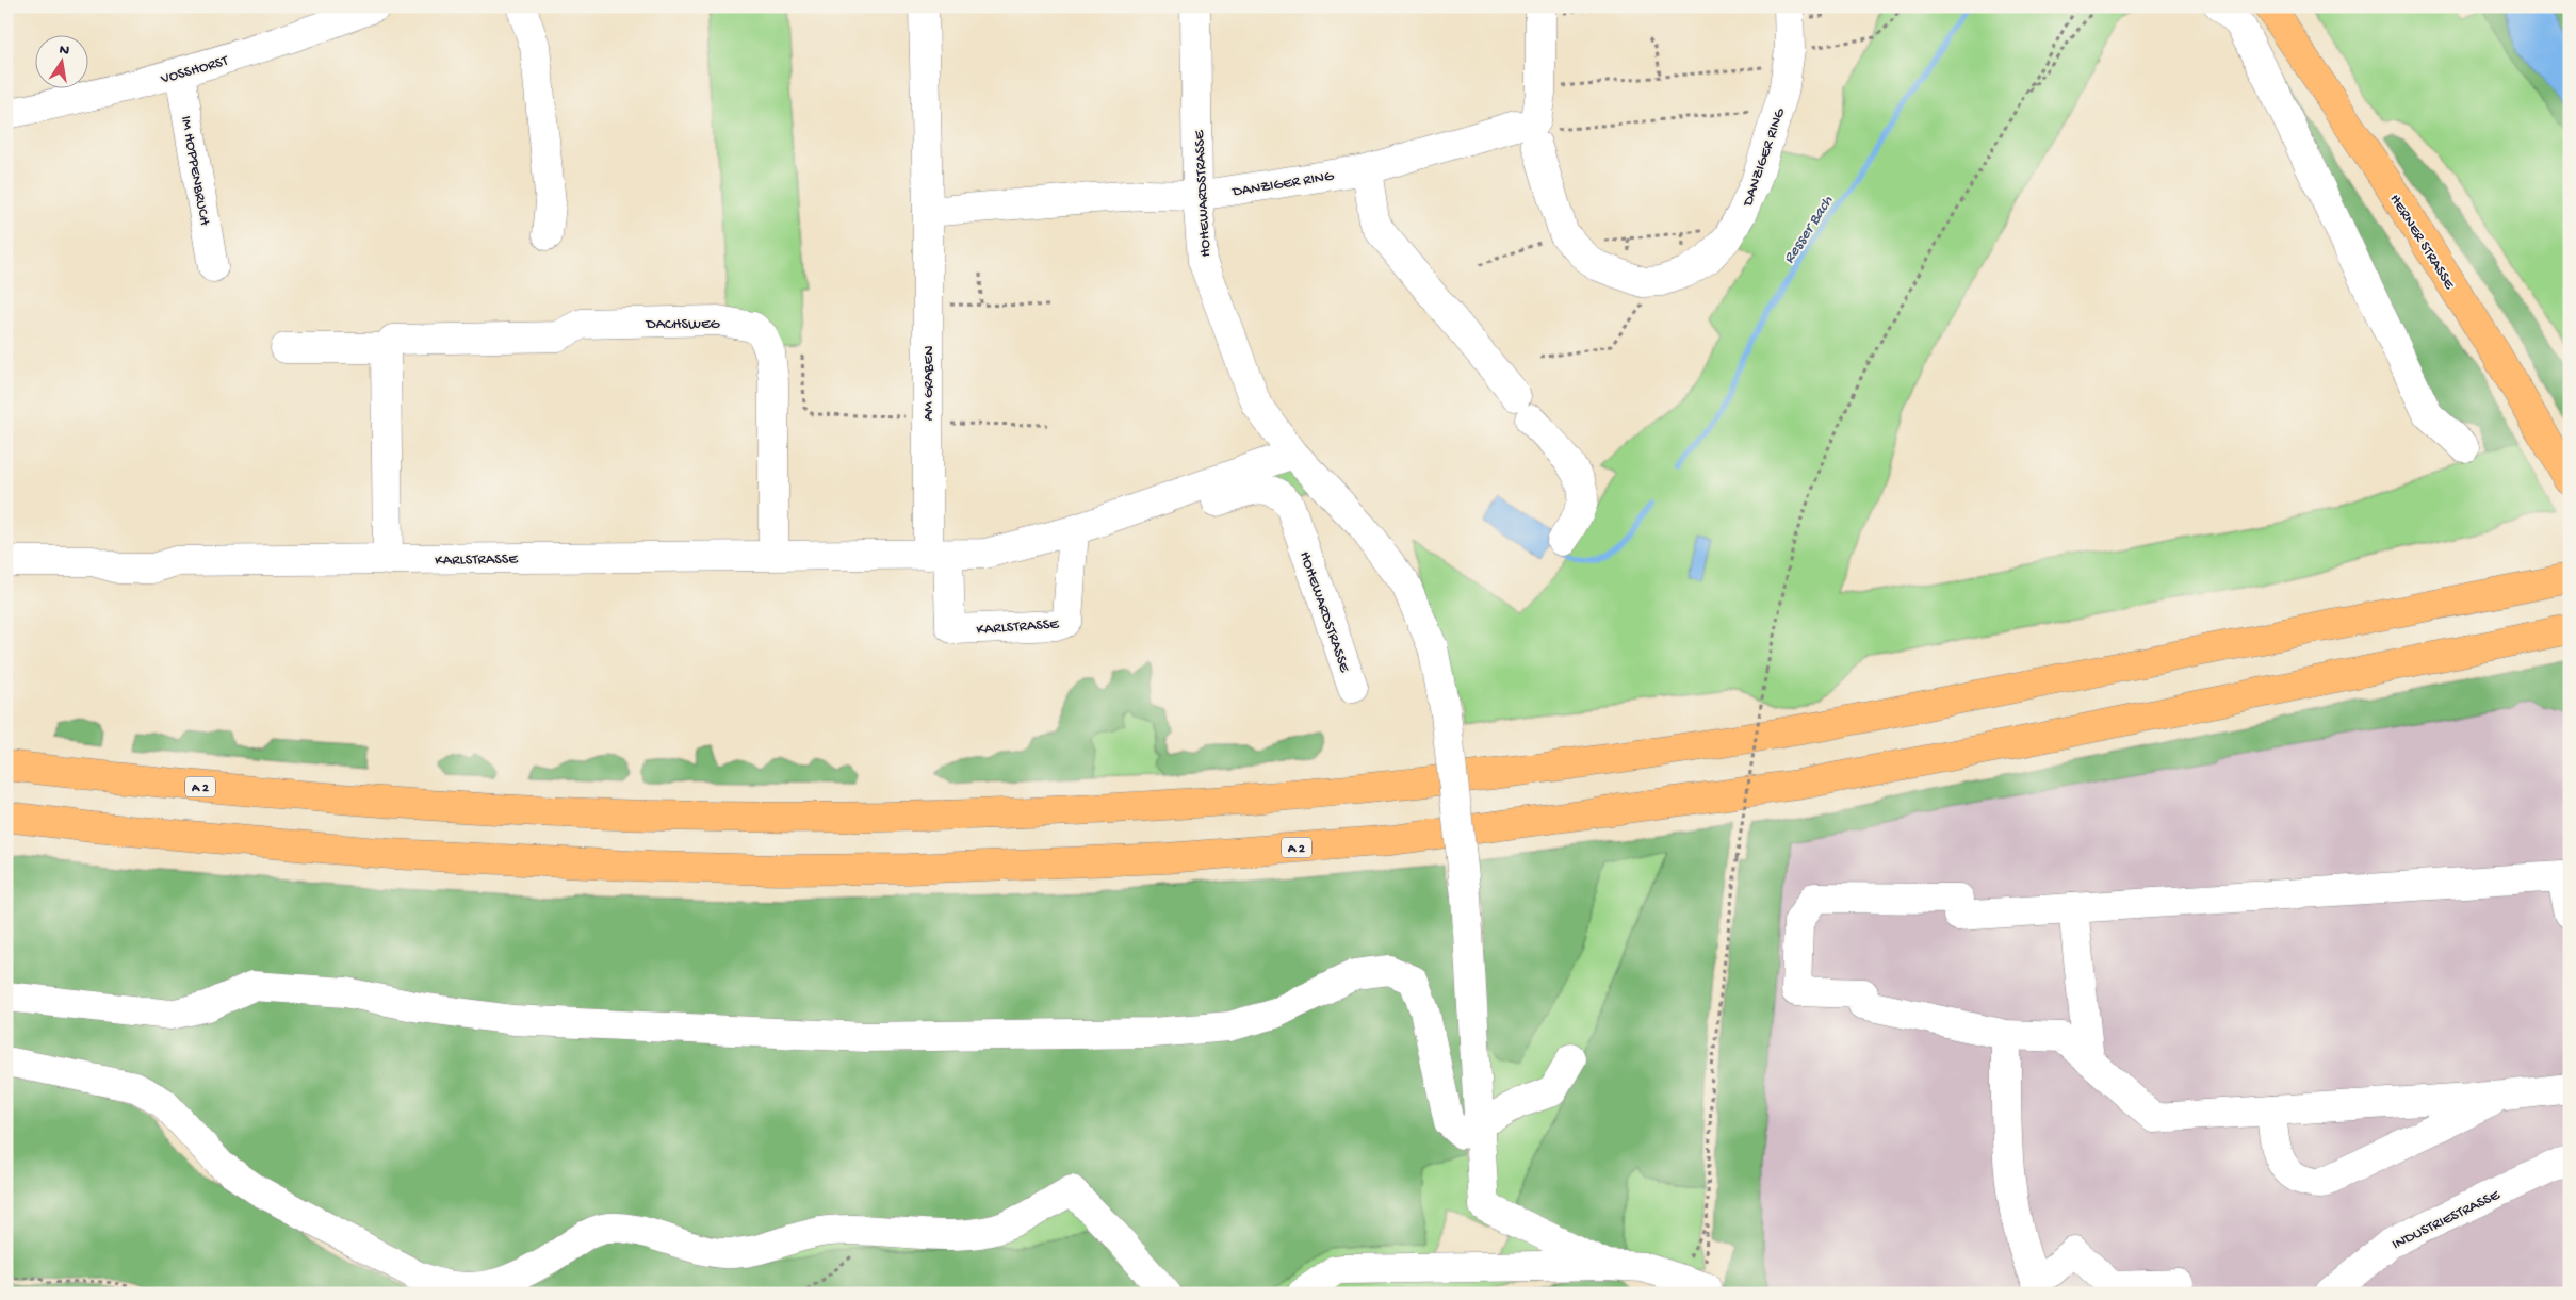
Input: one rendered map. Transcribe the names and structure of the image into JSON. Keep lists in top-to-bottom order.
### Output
{
  "streets": {
    "main road": ["HERNER STRASSE", "A 2"],
    "street": [
      "VOSSHORST",
      "DANZIGER RING",
      "IM HOPPENBRUCH",
      "HOHEWARDSTRASSE",
      "DACHSWEG",
      "AM GRABEN",
      "KARLSTRASSE",
      "INDUSTRIESTRASSE"
    ]
  },
  "crossings": [
    ["VOSSHORST", "IM HOPPENBRUCH"],
    ["DANZIGER RING", "HOHEWARDSTRASSE"],
    ["HOHEWARDSTRASSE", "KARLSTRASSE"],
    ["DACHSWEG", "KARLSTRASSE"],
    ["AM GRABEN", "KARLSTRASSE"]
  ],
  "water": ["Resser Bach"],
  "north": "top"
}
